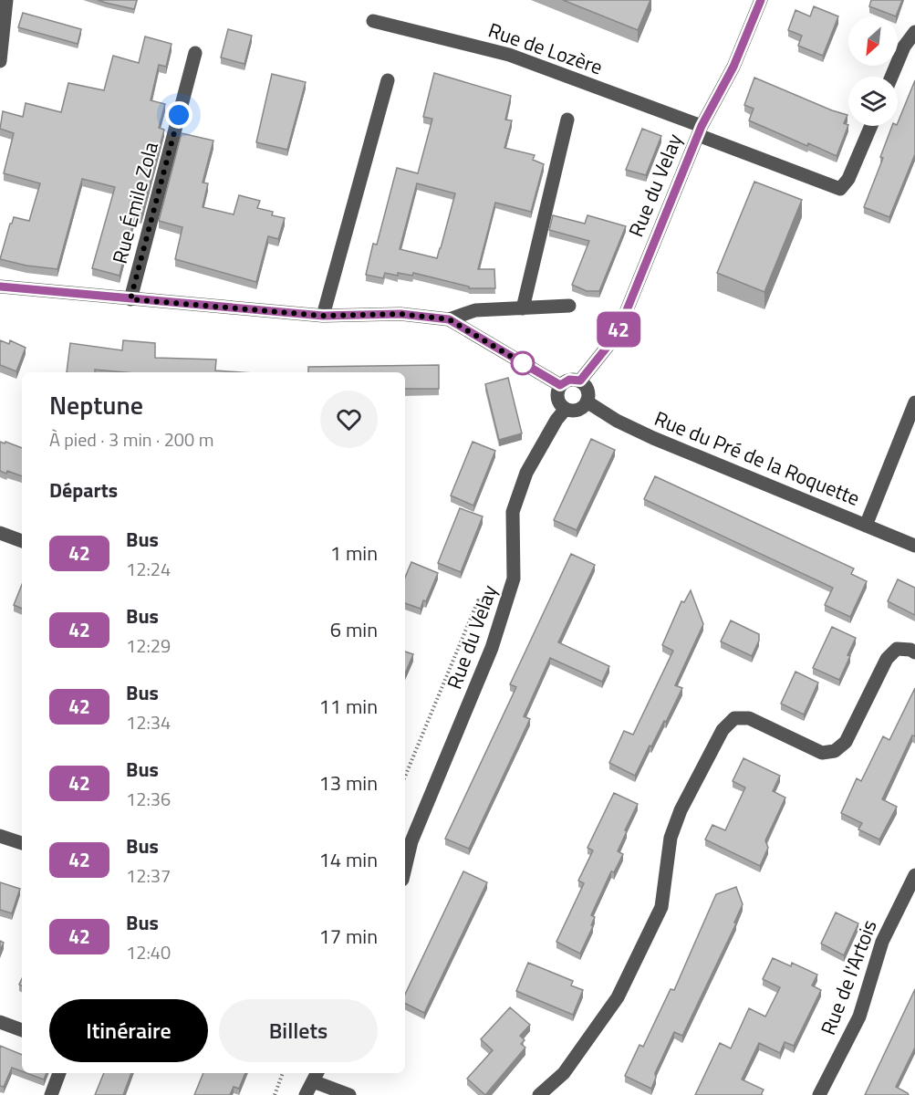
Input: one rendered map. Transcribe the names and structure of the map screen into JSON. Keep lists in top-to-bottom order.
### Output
{
  "streets": {
    "street": [
      "Rue de Lozère",
      "Rue du Velay",
      "Rue Émile Zola",
      "Rue du Pré de la Roquette",
      "Rue de l'Artois"
    ]
  },
  "crossings": [
    ["Rue de Lozère", "Rue du Velay"],
    ["Rue du Velay", "Rue du Pré de la Roquette"]
  ],
  "lines": ["bus line 42"],
  "north": "bottom left",
  "page": {
    "on_map": "42",
    "heading": [
      ["Neptune", "À pied · 3 min · 200 m"],
      "Départs"
    ],
    "list": [
      {
        "mark": "42",
        "name": "Bus",
        "note": "12:24",
        "value": "1 min"
      },
      {
        "mark": "42",
        "name": "Bus",
        "note": "12:29",
        "value": "6 min"
      },
      {
        "mark": "42",
        "name": "Bus",
        "note": "12:34",
        "value": "11 min"
      },
      {
        "mark": "42",
        "name": "Bus",
        "note": "12:36",
        "value": "13 min"
      },
      {
        "mark": "42",
        "name": "Bus",
        "note": "12:37",
        "value": "14 min"
      },
      {
        "mark": "42",
        "name": "Bus",
        "note": "12:40",
        "value": "17 min"
      }
    ],
    "buttons": ["Itinéraire", "Billets"]
  }
}
